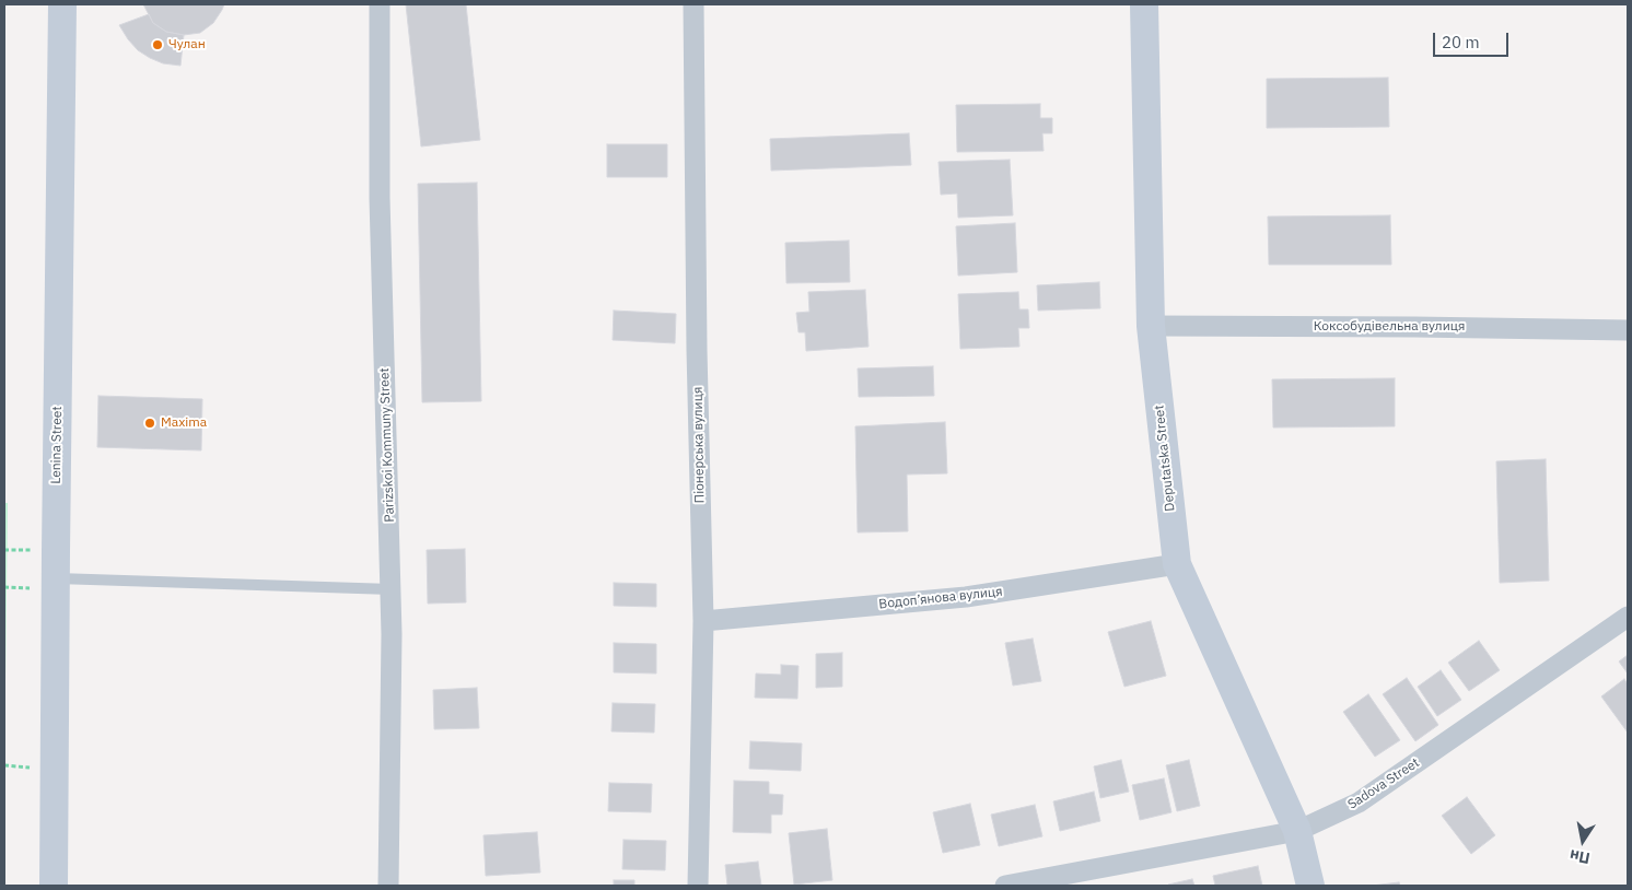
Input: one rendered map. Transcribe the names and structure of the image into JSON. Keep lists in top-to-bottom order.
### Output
{
  "streets": {
    "street": [
      "Коксобудівельна вулиця",
      "Lenina Street",
      "Parizskoi Kommuny Street",
      "Піонерська вулиця",
      "Deputatska Street",
      "Водоп’янова вулиця",
      "Sadova Street"
    ]
  },
  "crossings": [
    ["Коксобудівельна вулиця", "Deputatska Street"],
    ["Піонерська вулиця", "Водоп’янова вулиця"],
    ["Deputatska Street", "Водоп’янова вулиця"],
    ["Deputatska Street", "Sadova Street"]
  ],
  "places": ["Чулан", "Maxima"],
  "scale_bar": "20 m",
  "north": "bottom"
}
